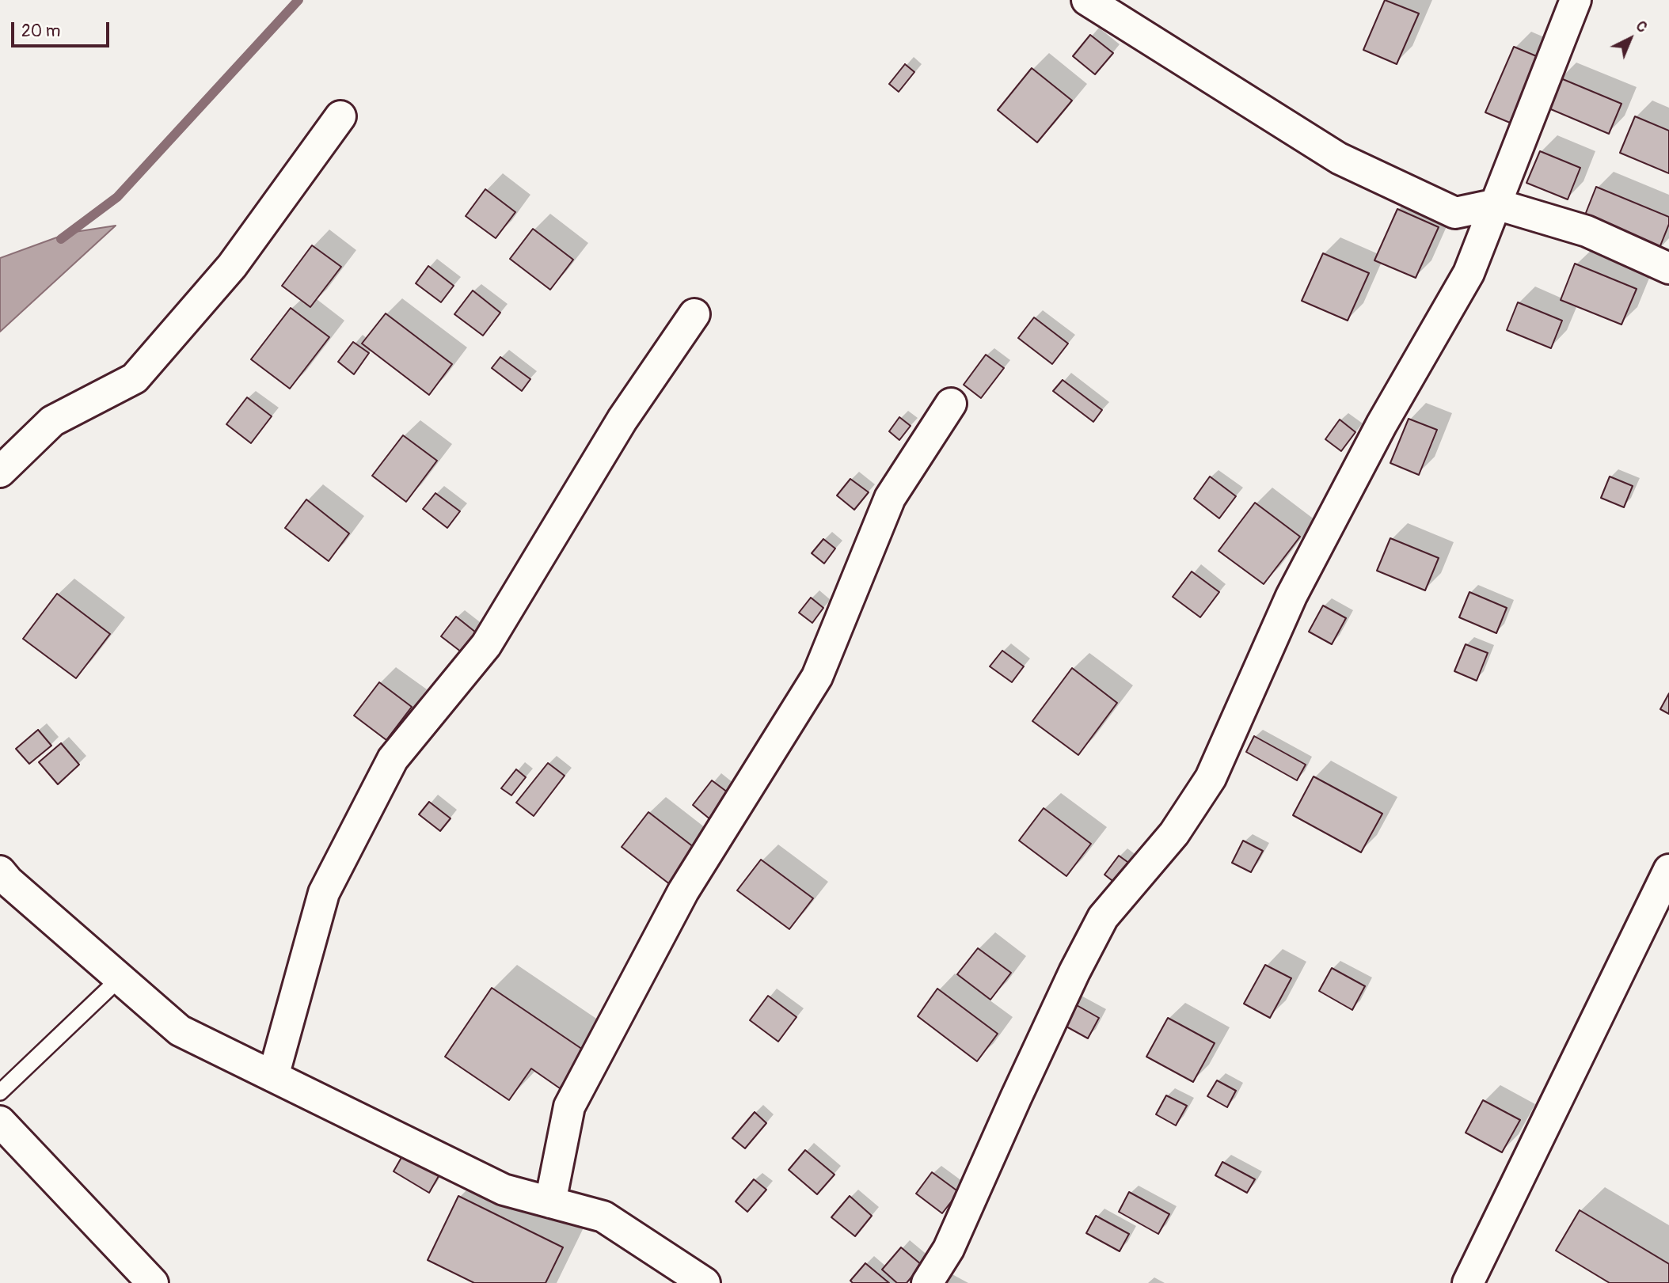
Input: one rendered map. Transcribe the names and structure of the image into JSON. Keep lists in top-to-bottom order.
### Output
{
  "scale_bar": "20 m",
  "north": "top right"
}
